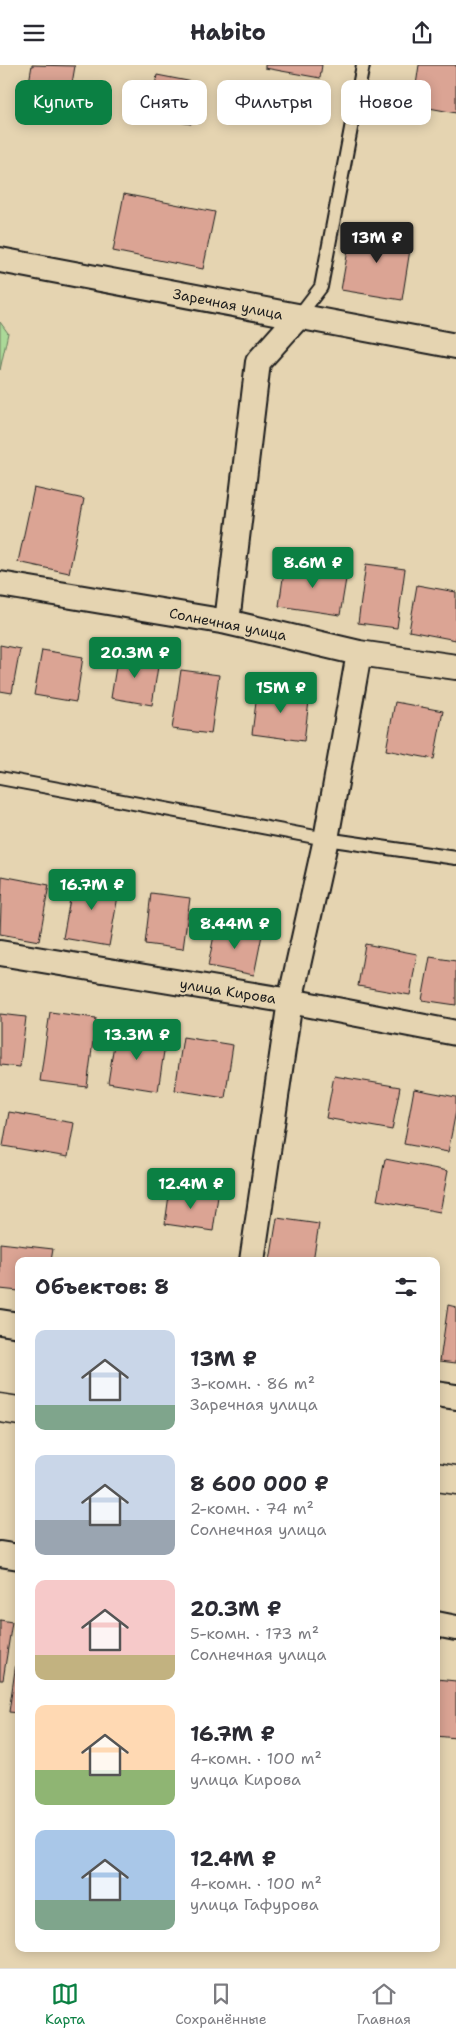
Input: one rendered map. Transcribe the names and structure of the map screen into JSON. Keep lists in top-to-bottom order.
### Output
{
  "streets": {
    "street": ["Заречная улица", "Солнечная улица", "улица Кирова"]
  },
  "page": {
    "header": "Habito",
    "chip": [
      "Купить",
      "Снять",
      "Фильтры",
      "Новое"
    ],
    "price": [
      "13M ₽",
      "8.6M ₽",
      "20.3M ₽",
      "15M ₽",
      "16.7M ₽",
      "8.44M ₽",
      "13.3M ₽",
      "12.4M ₽"
    ],
    "heading": "Объектов: 8",
    "list": [
      {
        "name": "13M ₽",
        "note": "3-комн. · 86 m² · Заречная улица"
      },
      {
        "name": "8 600 000 ₽",
        "note": "2-комн. · 74 m² · Солнечная улица"
      },
      {
        "name": "20.3M ₽",
        "note": "5-комн. · 173 m² · Солнечная улица"
      },
      {
        "name": "16.7M ₽",
        "note": "4-комн. · 100 m² · улица Кирова"
      },
      {
        "name": "12.4M ₽",
        "note": "4-комн. · 100 m² · улица Гафурова"
      }
    ],
    "tabs": ["Карта", "Сохранённые", "Главная"]
  }
}
